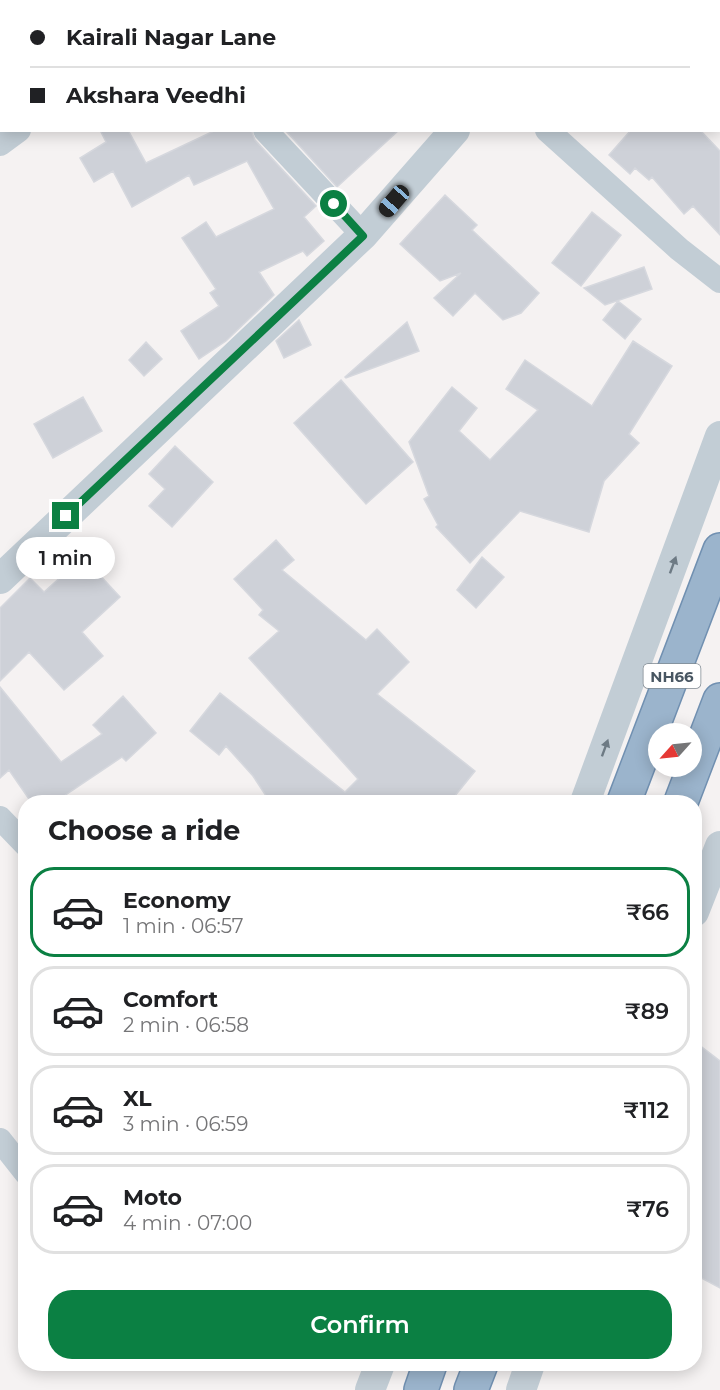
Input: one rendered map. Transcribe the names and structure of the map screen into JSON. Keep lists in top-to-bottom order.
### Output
{
  "streets": {
    "highway": ["NH66"]
  },
  "north": "bottom left",
  "page": {
    "banner": ["Kairali Nagar Lane", "Akshara Veedhi"],
    "bubble": "1 min",
    "heading": "Choose a ride",
    "list": [
      {
        "name": "Economy",
        "note": "1 min · 06:57",
        "value": "₹66"
      },
      {
        "name": "Comfort",
        "note": "2 min · 06:58",
        "value": "₹89"
      },
      {
        "name": "XL",
        "note": "3 min · 06:59",
        "value": "₹112"
      },
      {
        "name": "Moto",
        "note": "4 min · 07:00",
        "value": "₹76"
      }
    ],
    "buttons": "Confirm"
  }
}
